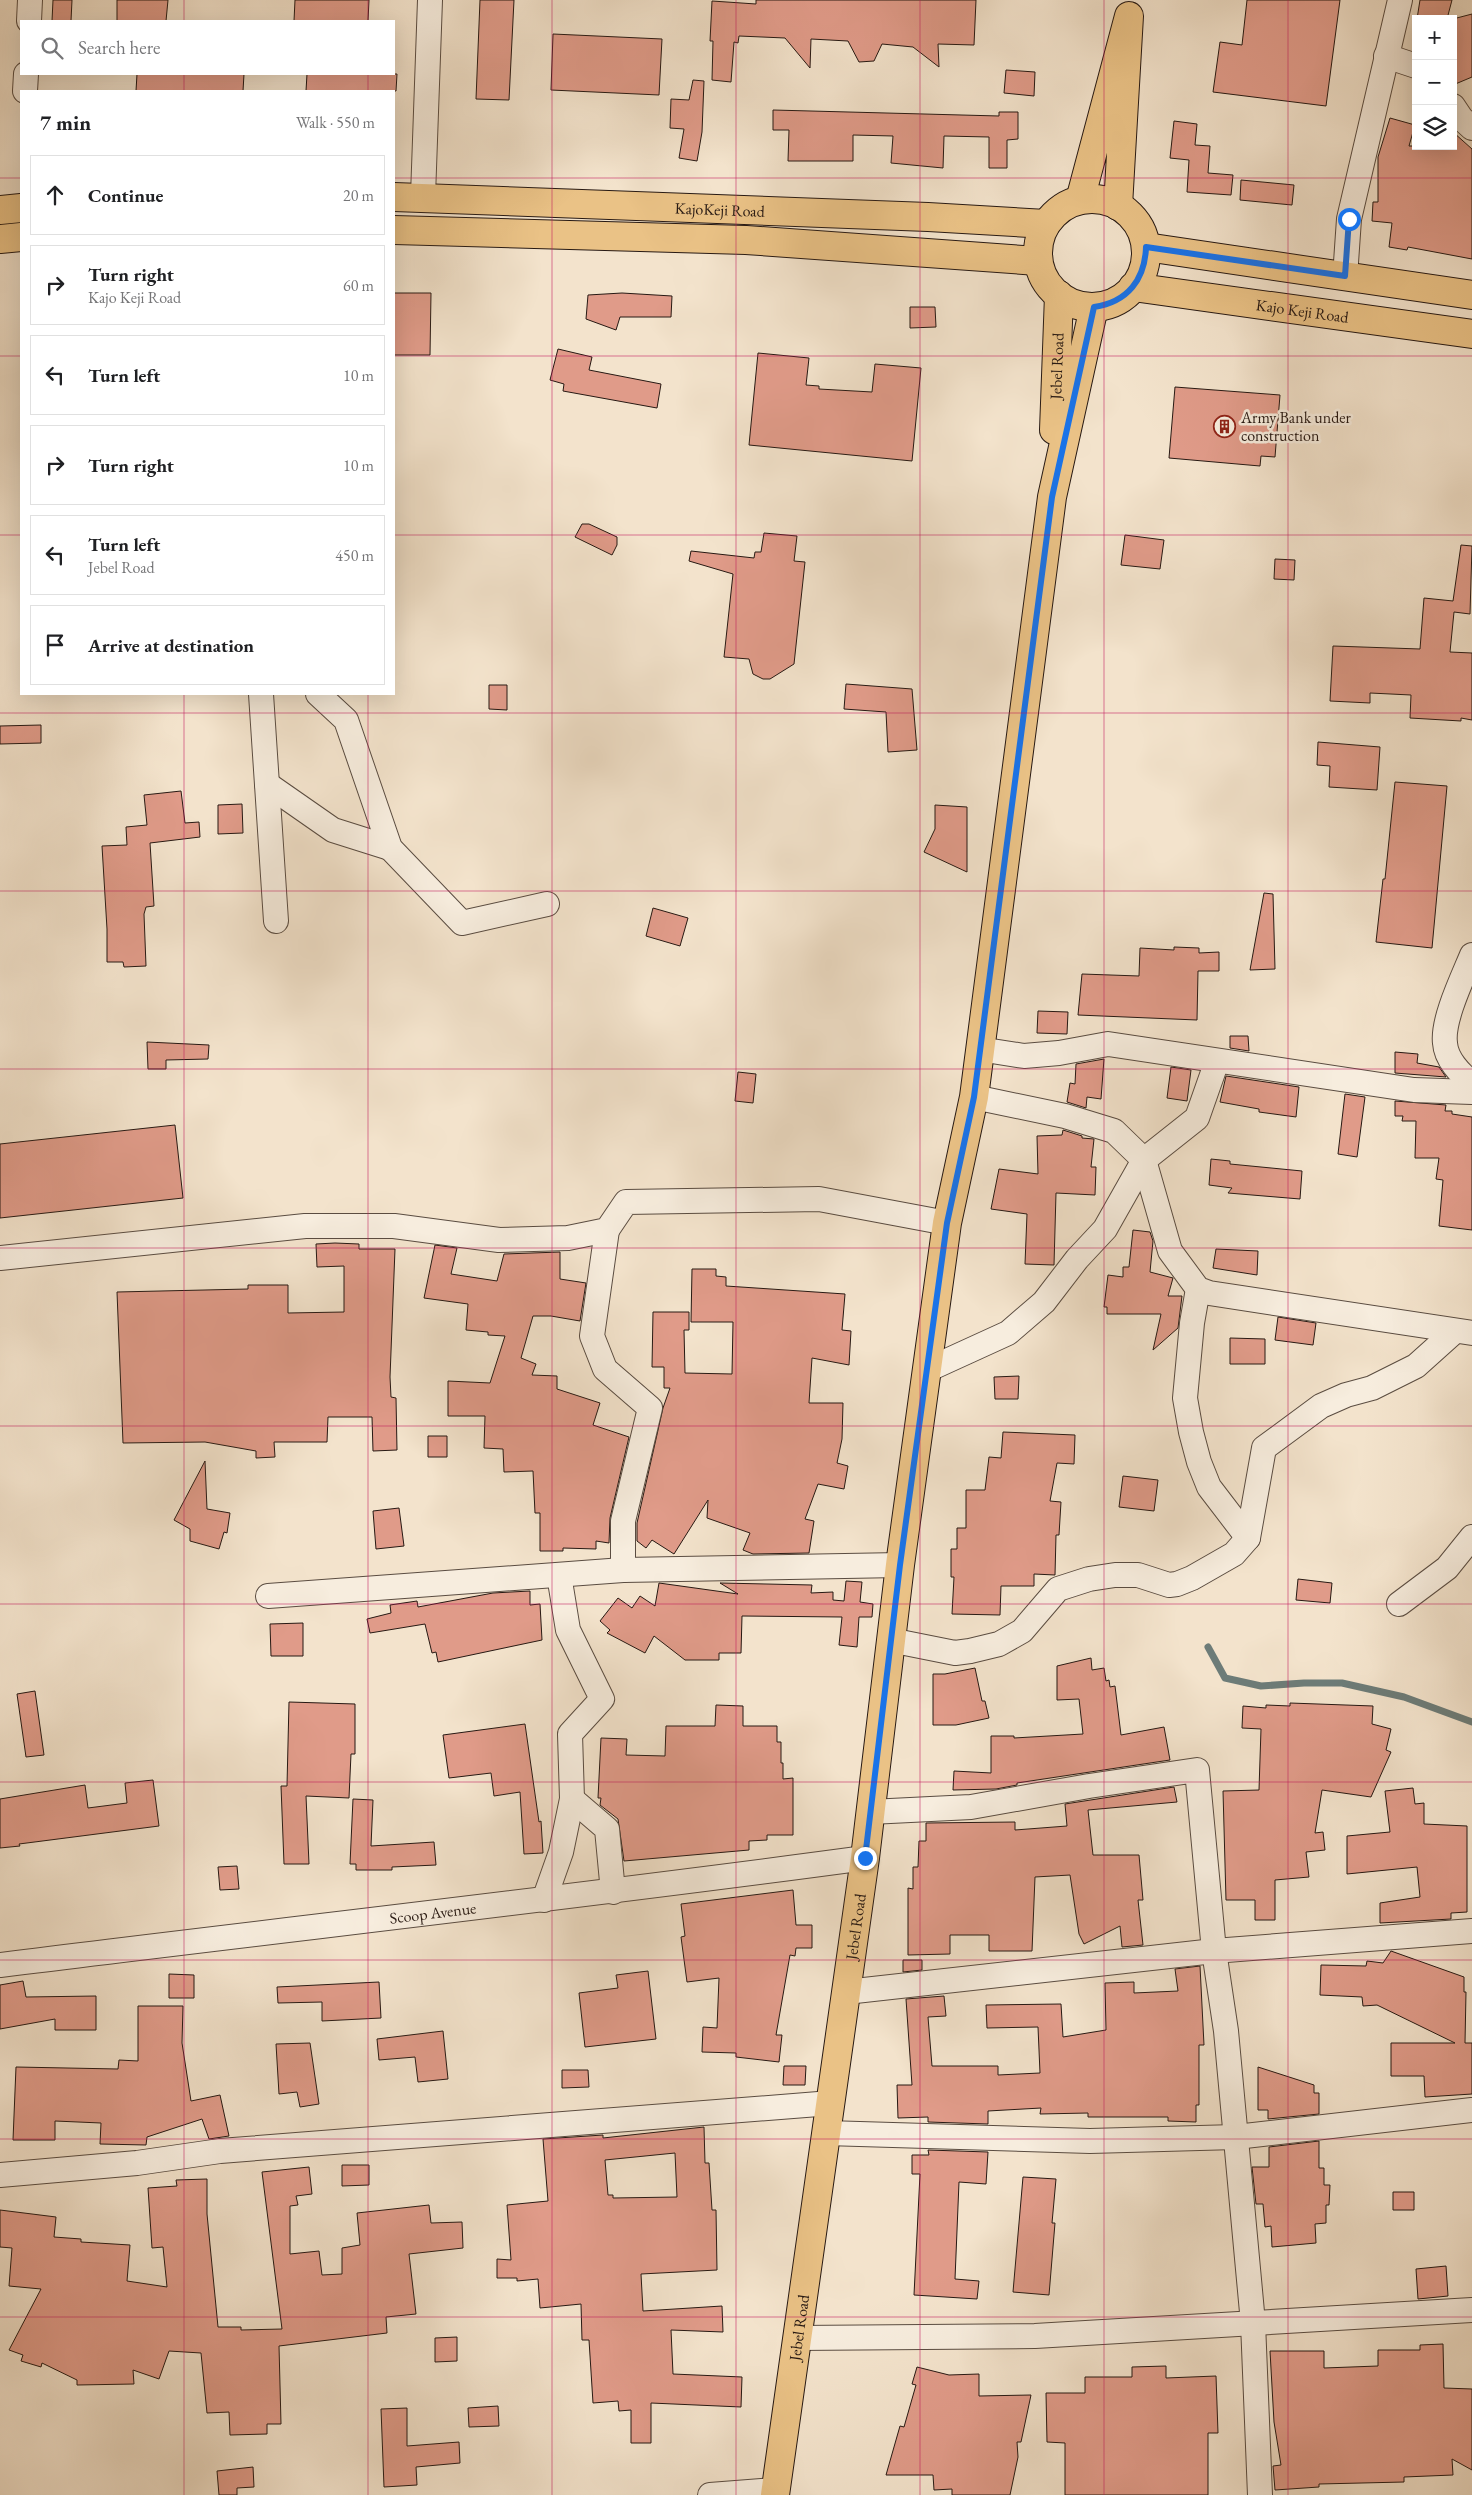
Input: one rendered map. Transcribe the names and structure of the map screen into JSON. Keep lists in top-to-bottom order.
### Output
{
  "streets": {
    "main road": ["KajoKeji Road", "Kajo Keji Road", "Jebel Road"],
    "street": ["Scoop Avenue"]
  },
  "crossings": [
    ["KajoKeji Road", "Kajo Keji Road"],
    ["KajoKeji Road", "Jebel Road"],
    ["Kajo Keji Road", "Jebel Road"],
    ["Jebel Road", "Scoop Avenue"]
  ],
  "places": {
    "building": ["Army Bank under construction"]
  },
  "page": {
    "map_buttons": ["+", "−"],
    "search": "Search here",
    "heading": ["7 min", "Walk · 550 m"],
    "list": [
      ["Continue", "20 m"],
      ["Turn right", "Kajo Keji Road", "60 m"],
      ["Turn left", "10 m"],
      ["Turn right", "10 m"],
      ["Turn left", "Jebel Road", "450 m"],
      "Arrive at destination"
    ]
  }
}
